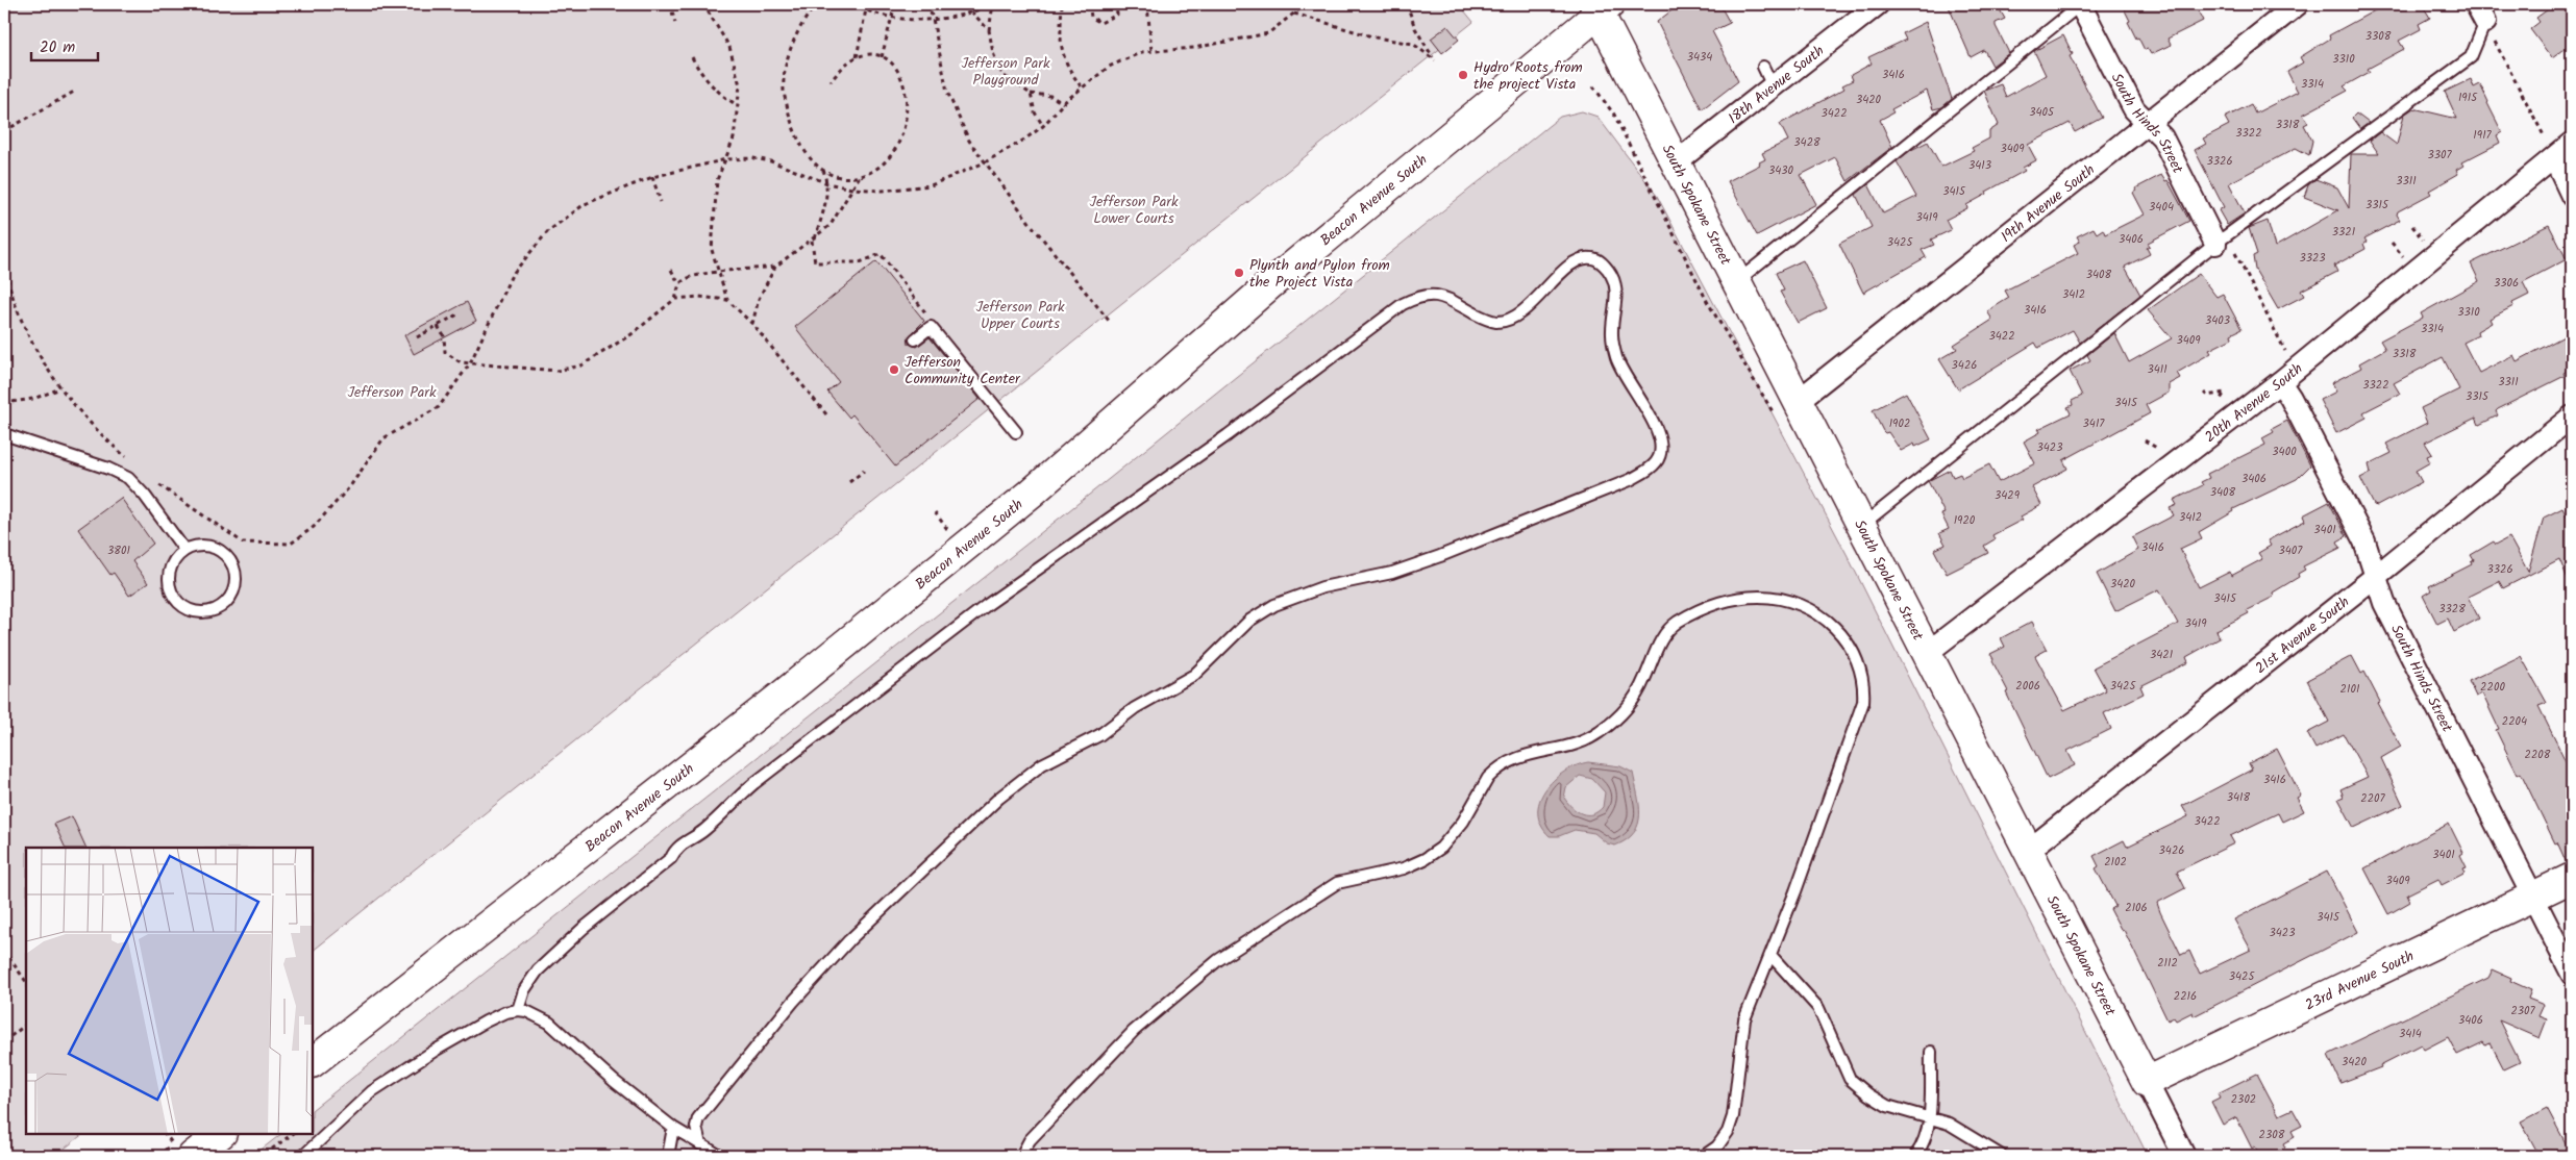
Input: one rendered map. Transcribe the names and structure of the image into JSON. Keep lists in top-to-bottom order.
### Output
{
  "streets": {
    "main road": ["Beacon Avenue South", "South Spokane Street", "23rd Avenue South"],
    "street": [
      "18th Avenue South",
      "South Hinds Street",
      "19th Avenue South",
      "20th Avenue South",
      "21st Avenue South"
    ]
  },
  "crossings": [
    ["18th Avenue South", "South Spokane Street"],
    ["South Hinds Street", "19th Avenue South"],
    ["South Hinds Street", "20th Avenue South"],
    ["South Hinds Street", "21st Avenue South"],
    ["South Hinds Street", "23rd Avenue South"],
    ["Beacon Avenue South", "South Spokane Street"],
    ["19th Avenue South", "South Spokane Street"],
    ["South Spokane Street", "20th Avenue South"],
    ["South Spokane Street", "21st Avenue South"],
    ["South Spokane Street", "23rd Avenue South"]
  ],
  "parks": [
    "Jefferson Park Playground",
    "Jefferson Park Lower Courts",
    "Jefferson Park Upper Courts",
    "Jefferson Park"
  ],
  "places": ["Hydro Roots from the project Vista", "Plynth and Pylon from the Project Vista", "Jefferson Community Center"],
  "house_numbers": [
    "3308",
    "3434",
    "3310",
    "3416",
    "3314",
    "1915",
    "3420",
    "3405",
    "3422",
    "3318",
    "3322",
    "1917",
    "3428",
    "3409",
    "3307",
    "3326",
    "3413",
    "3430",
    "3311",
    "3415",
    "3315",
    "3404",
    "3419",
    "3321",
    "3406",
    "3425",
    "3323",
    "3408",
    "3306",
    "3412",
    "3416",
    "3310",
    "3403",
    "3314",
    "3422",
    "3409",
    "3318",
    "3426",
    "3411",
    "3311",
    "3322",
    "3315",
    "3415",
    "1902",
    "3417",
    "3423",
    "3400",
    "3406",
    "3408",
    "3429",
    "3412",
    "1920",
    "3401",
    "3416",
    "3801",
    "3407",
    "3326",
    "3420",
    "3415",
    "3328",
    "3419",
    "3421",
    "2006",
    "3425",
    "2200",
    "2101",
    "2204",
    "2208",
    "3416",
    "3418",
    "2207",
    "3422",
    "3426",
    "3401",
    "2102",
    "3409",
    "2106",
    "3415",
    "3423",
    "2112",
    "3425",
    "2216",
    "2307",
    "3406",
    "3414",
    "3420",
    "2302",
    "2308"
  ],
  "scale_bar": "20 m"
}
